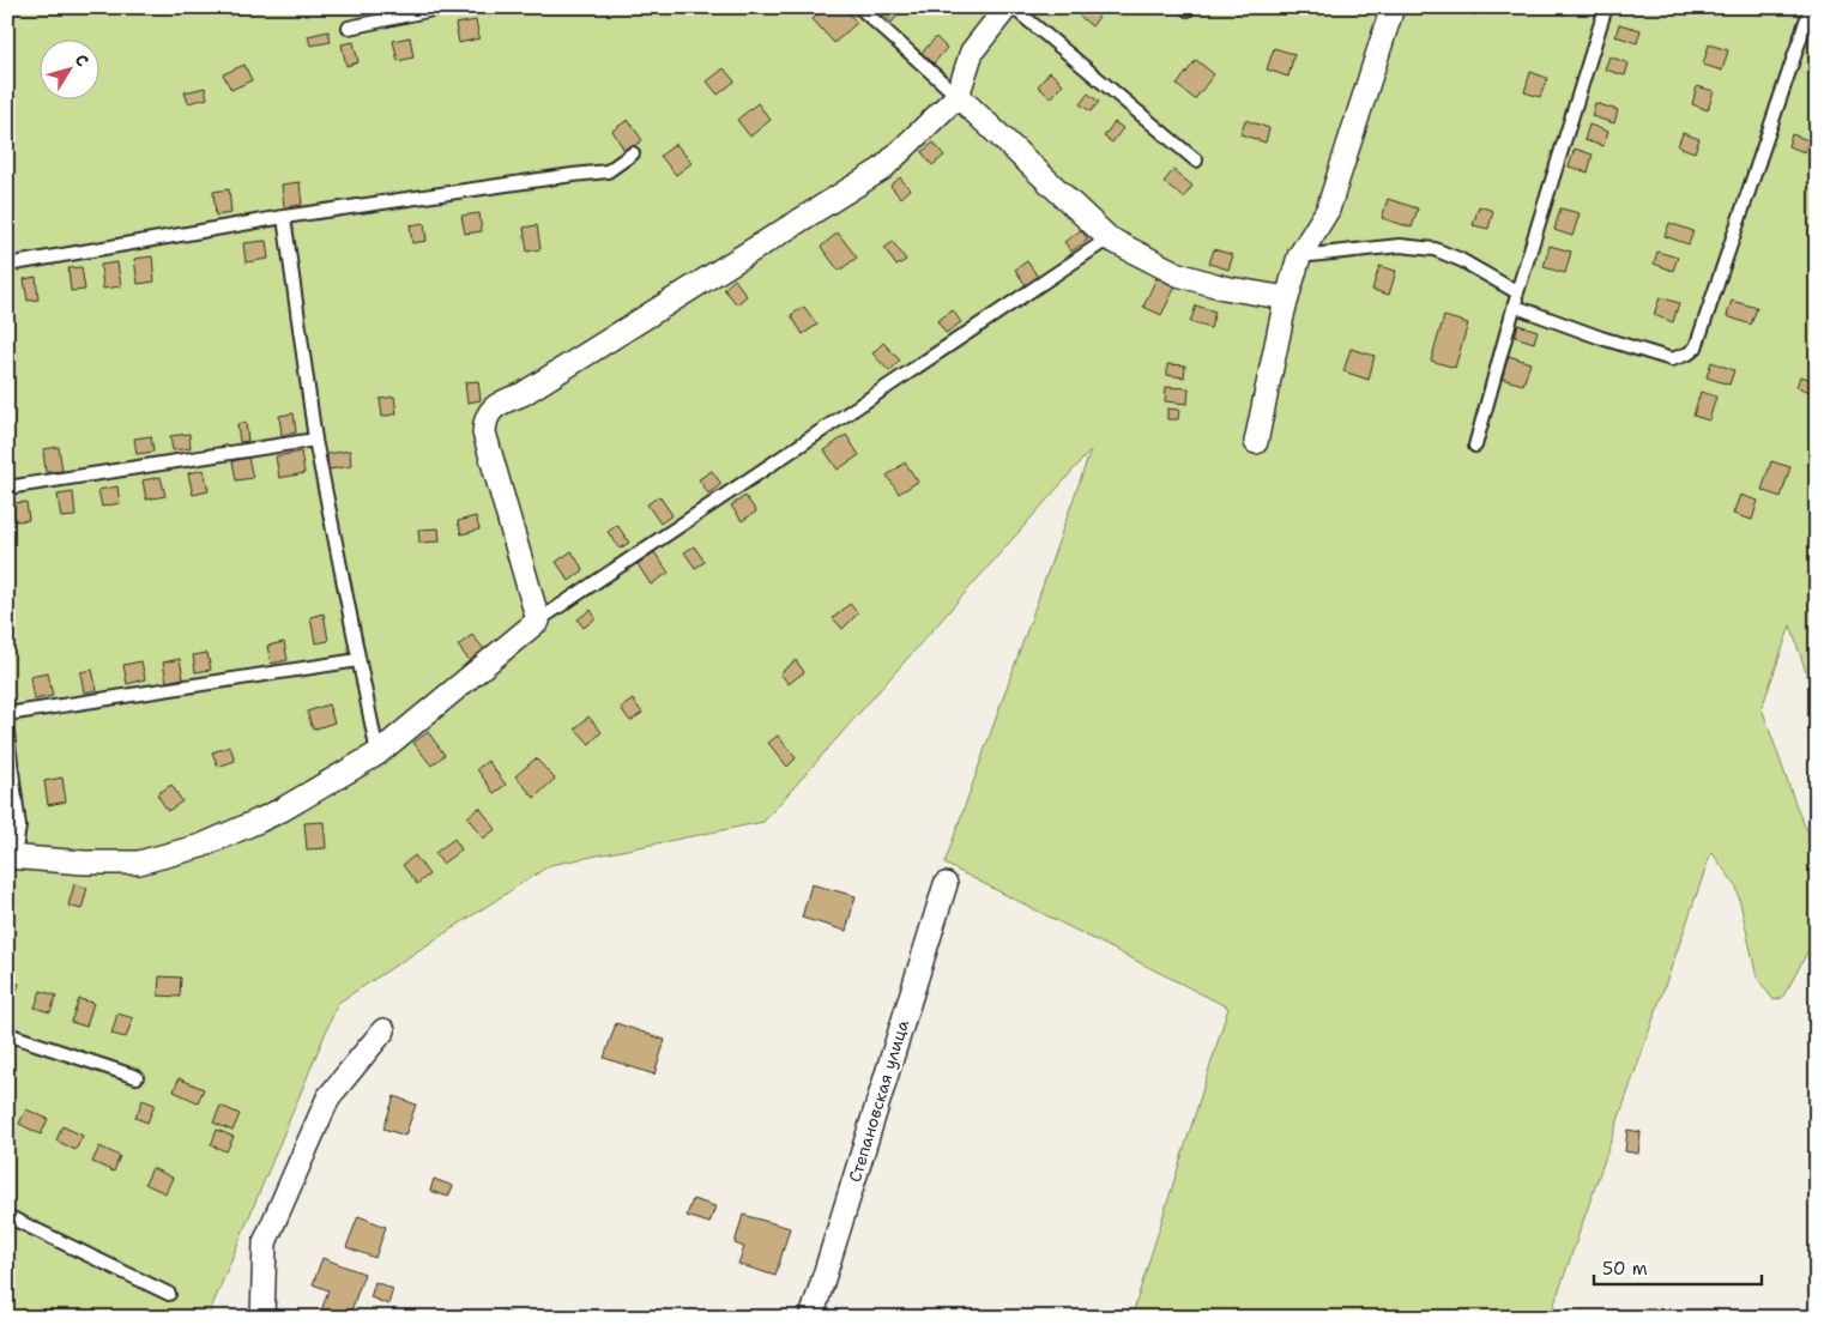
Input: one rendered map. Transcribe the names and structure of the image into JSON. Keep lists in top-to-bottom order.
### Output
{
  "streets": {
    "street": ["Степановская улица"]
  },
  "scale_bar": "50 m",
  "north": "top right"
}
